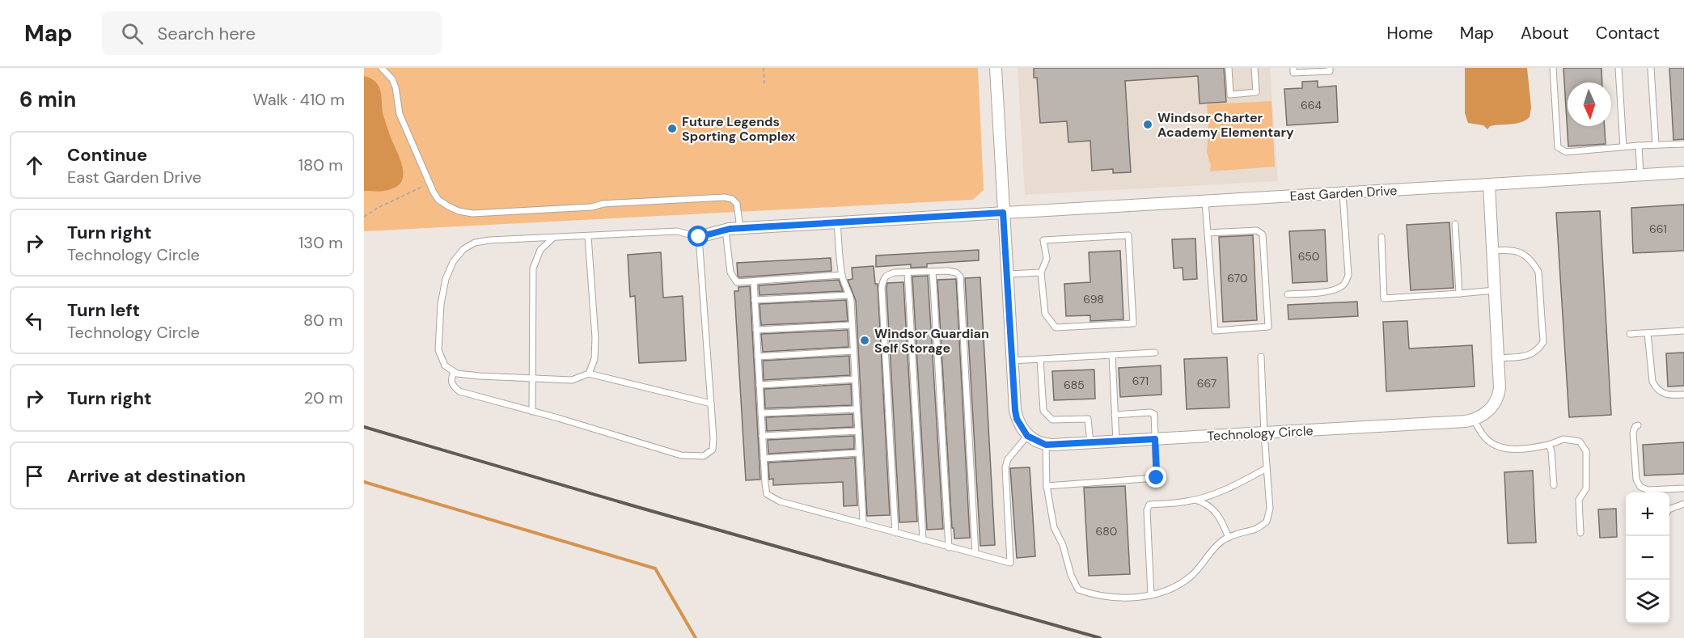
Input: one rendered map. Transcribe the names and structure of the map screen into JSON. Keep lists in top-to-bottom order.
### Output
{
  "streets": {
    "street": ["East Garden Drive", "Technology Circle"]
  },
  "places": ["Windsor Charter Academy Elementary", "Future Legends Sporting Complex", "Windsor Guardian Self Storage"],
  "house_numbers": [
    "664",
    "661",
    "650",
    "670",
    "698",
    "671",
    "667",
    "685",
    "680"
  ],
  "north": "bottom",
  "page": {
    "header": "Map",
    "search": "Search here",
    "nav": [
      "Home",
      "Map",
      "About",
      "Contact"
    ],
    "heading": ["6 min", "Walk · 410 m"],
    "list": [
      ["Continue", "East Garden Drive", "180 m"],
      ["Turn right", "Technology Circle", "130 m"],
      ["Turn left", "Technology Circle", "80 m"],
      ["Turn right", "20 m"],
      "Arrive at destination"
    ],
    "map_buttons": ["+", "−"]
  }
}
